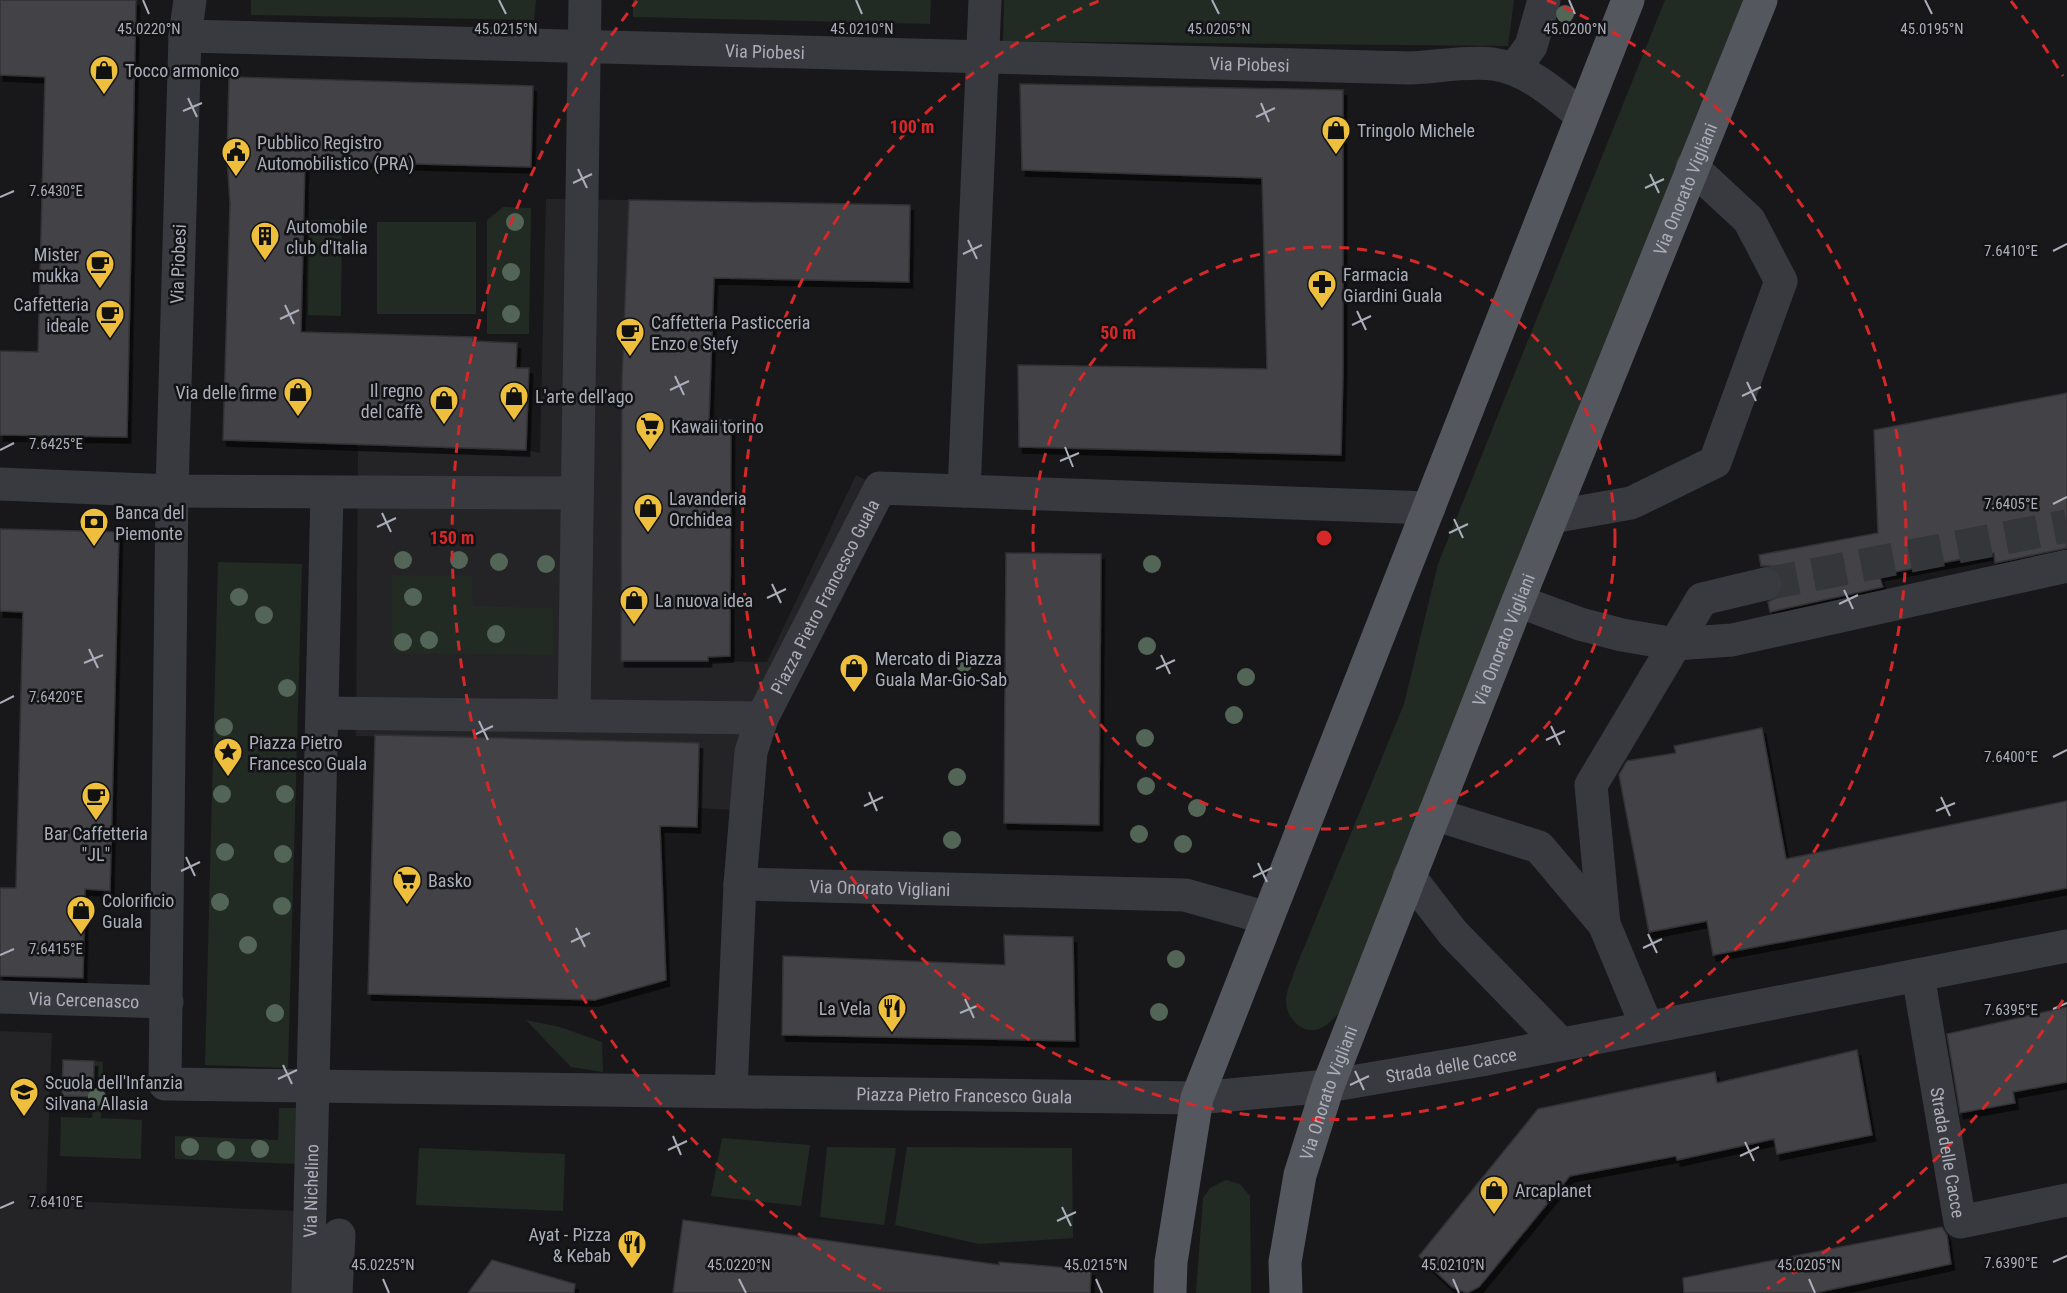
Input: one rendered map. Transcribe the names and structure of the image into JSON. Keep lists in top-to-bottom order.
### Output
{
  "streets": {
    "main road": ["Via Onorato Vigliani"],
    "street": [
      "Via Piobesi",
      "Piazza Pietro Francesco Guala",
      "Via Cercenasco",
      "Strada delle Cacce",
      "Via Nichelino"
    ]
  },
  "crossings": [
    ["Via Piobesi", "Piazza Pietro Francesco Guala"],
    ["Via Onorato Vigliani", "Piazza Pietro Francesco Guala"],
    ["Via Onorato Vigliani", "Strada delle Cacce"],
    ["Piazza Pietro Francesco Guala", "Via Cercenasco"],
    ["Piazza Pietro Francesco Guala", "Strada delle Cacce"],
    ["Piazza Pietro Francesco Guala", "Via Nichelino"]
  ],
  "places": {
    "shop": [
      "Tocco armonico",
      "Tringolo Michele",
      "Via delle firme",
      "L'arte dell'ago",
      "Il regno del caffè",
      "Lavanderia Orchidea",
      "La nuova idea",
      "Mercato di Piazza Guala Mar-Gio-Sab",
      "Colorificio Guala",
      "Arcaplanet"
    ],
    "public building": ["Pubblico Registro Automobilistico (PRA)"],
    "building": ["Automobile club d'Italia"],
    "cafe": [
      "Mister mukka",
      "Caffetteria ideale",
      "Caffetteria Pasticceria Enzo e Stefy",
      "Bar Caffetteria \"JL\""
    ],
    "pharmacy": ["Farmacia Giardini Guala"],
    "supermarket": ["Kawaii torino", "Basko"],
    "bank": ["Banca del Piemonte"],
    "place": ["Piazza Pietro Francesco Guala"],
    "restaurant": ["La Vela", "Ayat - Pizza & Kebab"],
    "school or university": ["Scuola dell'Infanzia Silvana Allasia"]
  },
  "coordinates": [
    "45.0200°N",
    "45.0220°N",
    "45.0215°N",
    "45.0210°N",
    "45.0205°N",
    "45.0195°N",
    "7.6430°E",
    "7.6410°E",
    "7.6425°E",
    "7.6405°E",
    "7.6420°E",
    "7.6400°E",
    "7.6415°E",
    "7.6395°E",
    "7.6390°E",
    "45.0225°N"
  ],
  "rings": ["100 m", "50 m", "150 m"]
}
